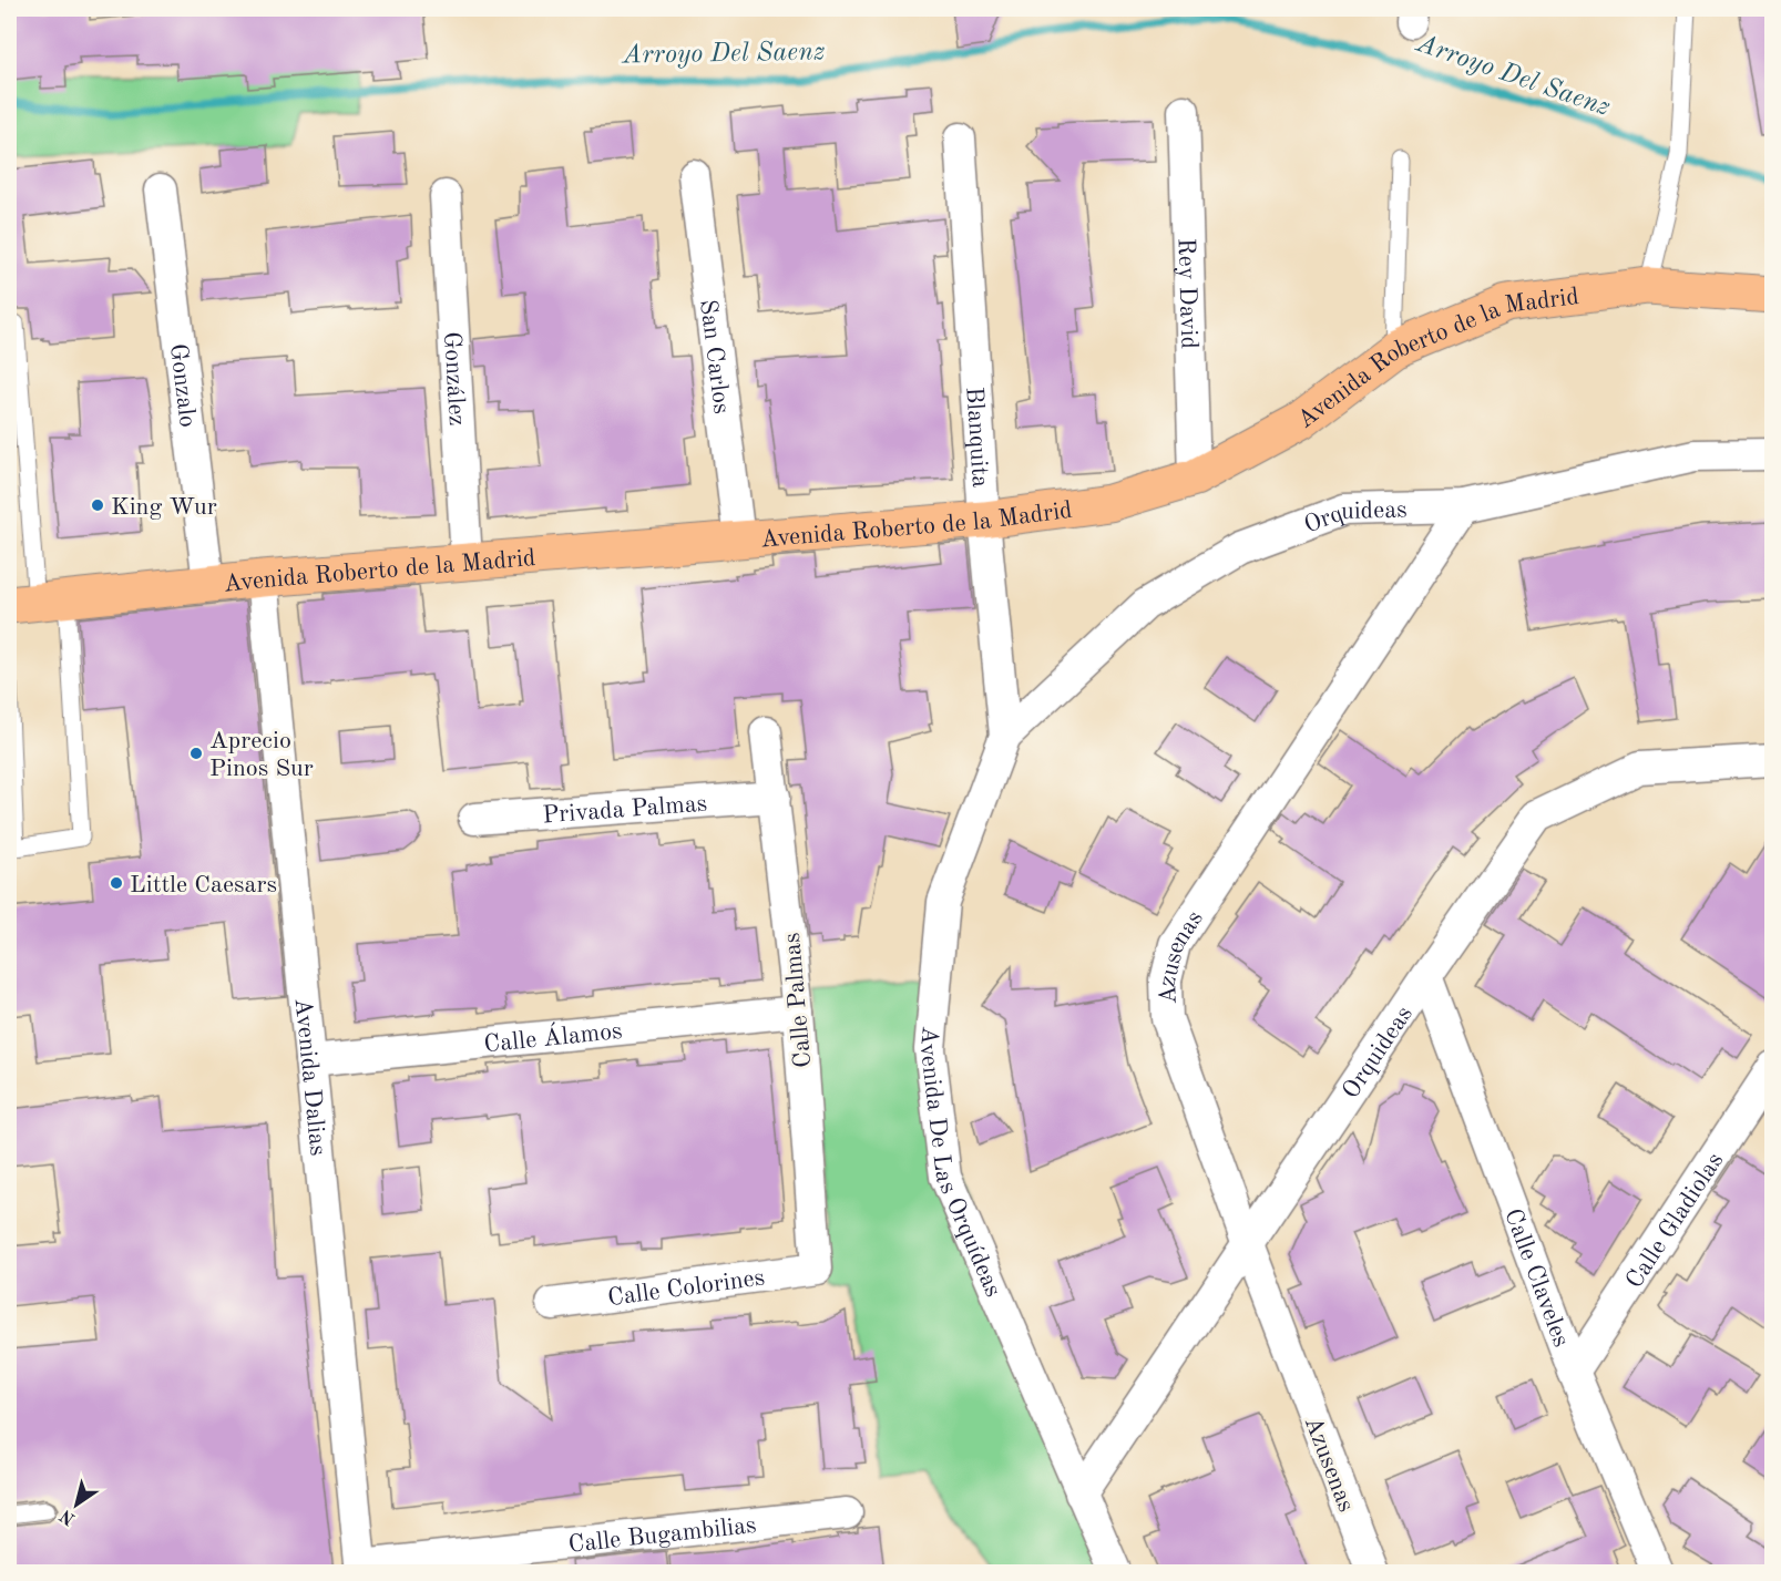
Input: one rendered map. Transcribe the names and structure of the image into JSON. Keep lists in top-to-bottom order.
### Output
{
  "streets": {
    "main road": ["Avenida Roberto de la Madrid"],
    "street": [
      "Rey David",
      "San Carlos",
      "González",
      "Gonzalo",
      "Blanquita",
      "Orquideas",
      "Privada Palmas",
      "Azusenas",
      "Calle Palmas",
      "Calle Álamos",
      "Avenida Dalias",
      "Avenida De Las Orquídeas",
      "Calle Gladiolas",
      "Calle Claveles",
      "Calle Colorines",
      "Calle Bugambilias"
    ]
  },
  "crossings": [
    ["Rey David", "Avenida Roberto de la Madrid"],
    ["San Carlos", "Avenida Roberto de la Madrid"],
    ["Avenida Roberto de la Madrid", "González"],
    ["Avenida Roberto de la Madrid", "Gonzalo"],
    ["Avenida Roberto de la Madrid", "Blanquita"],
    ["Avenida Roberto de la Madrid", "Avenida Dalias"],
    ["Blanquita", "Orquideas"],
    ["Blanquita", "Avenida De Las Orquídeas"],
    ["Orquideas", "Azusenas"],
    ["Orquideas", "Avenida De Las Orquídeas"],
    ["Orquideas", "Calle Claveles"],
    ["Privada Palmas", "Calle Palmas"],
    ["Calle Palmas", "Calle Álamos"],
    ["Calle Palmas", "Calle Colorines"],
    ["Calle Álamos", "Avenida Dalias"],
    ["Avenida Dalias", "Calle Bugambilias"],
    ["Calle Gladiolas", "Calle Claveles"]
  ],
  "water": ["Arroyo Del Saenz"],
  "places": ["King Wur", "Aprecio Pinos Sur", "Little Caesars"],
  "north": "bottom left"
}
